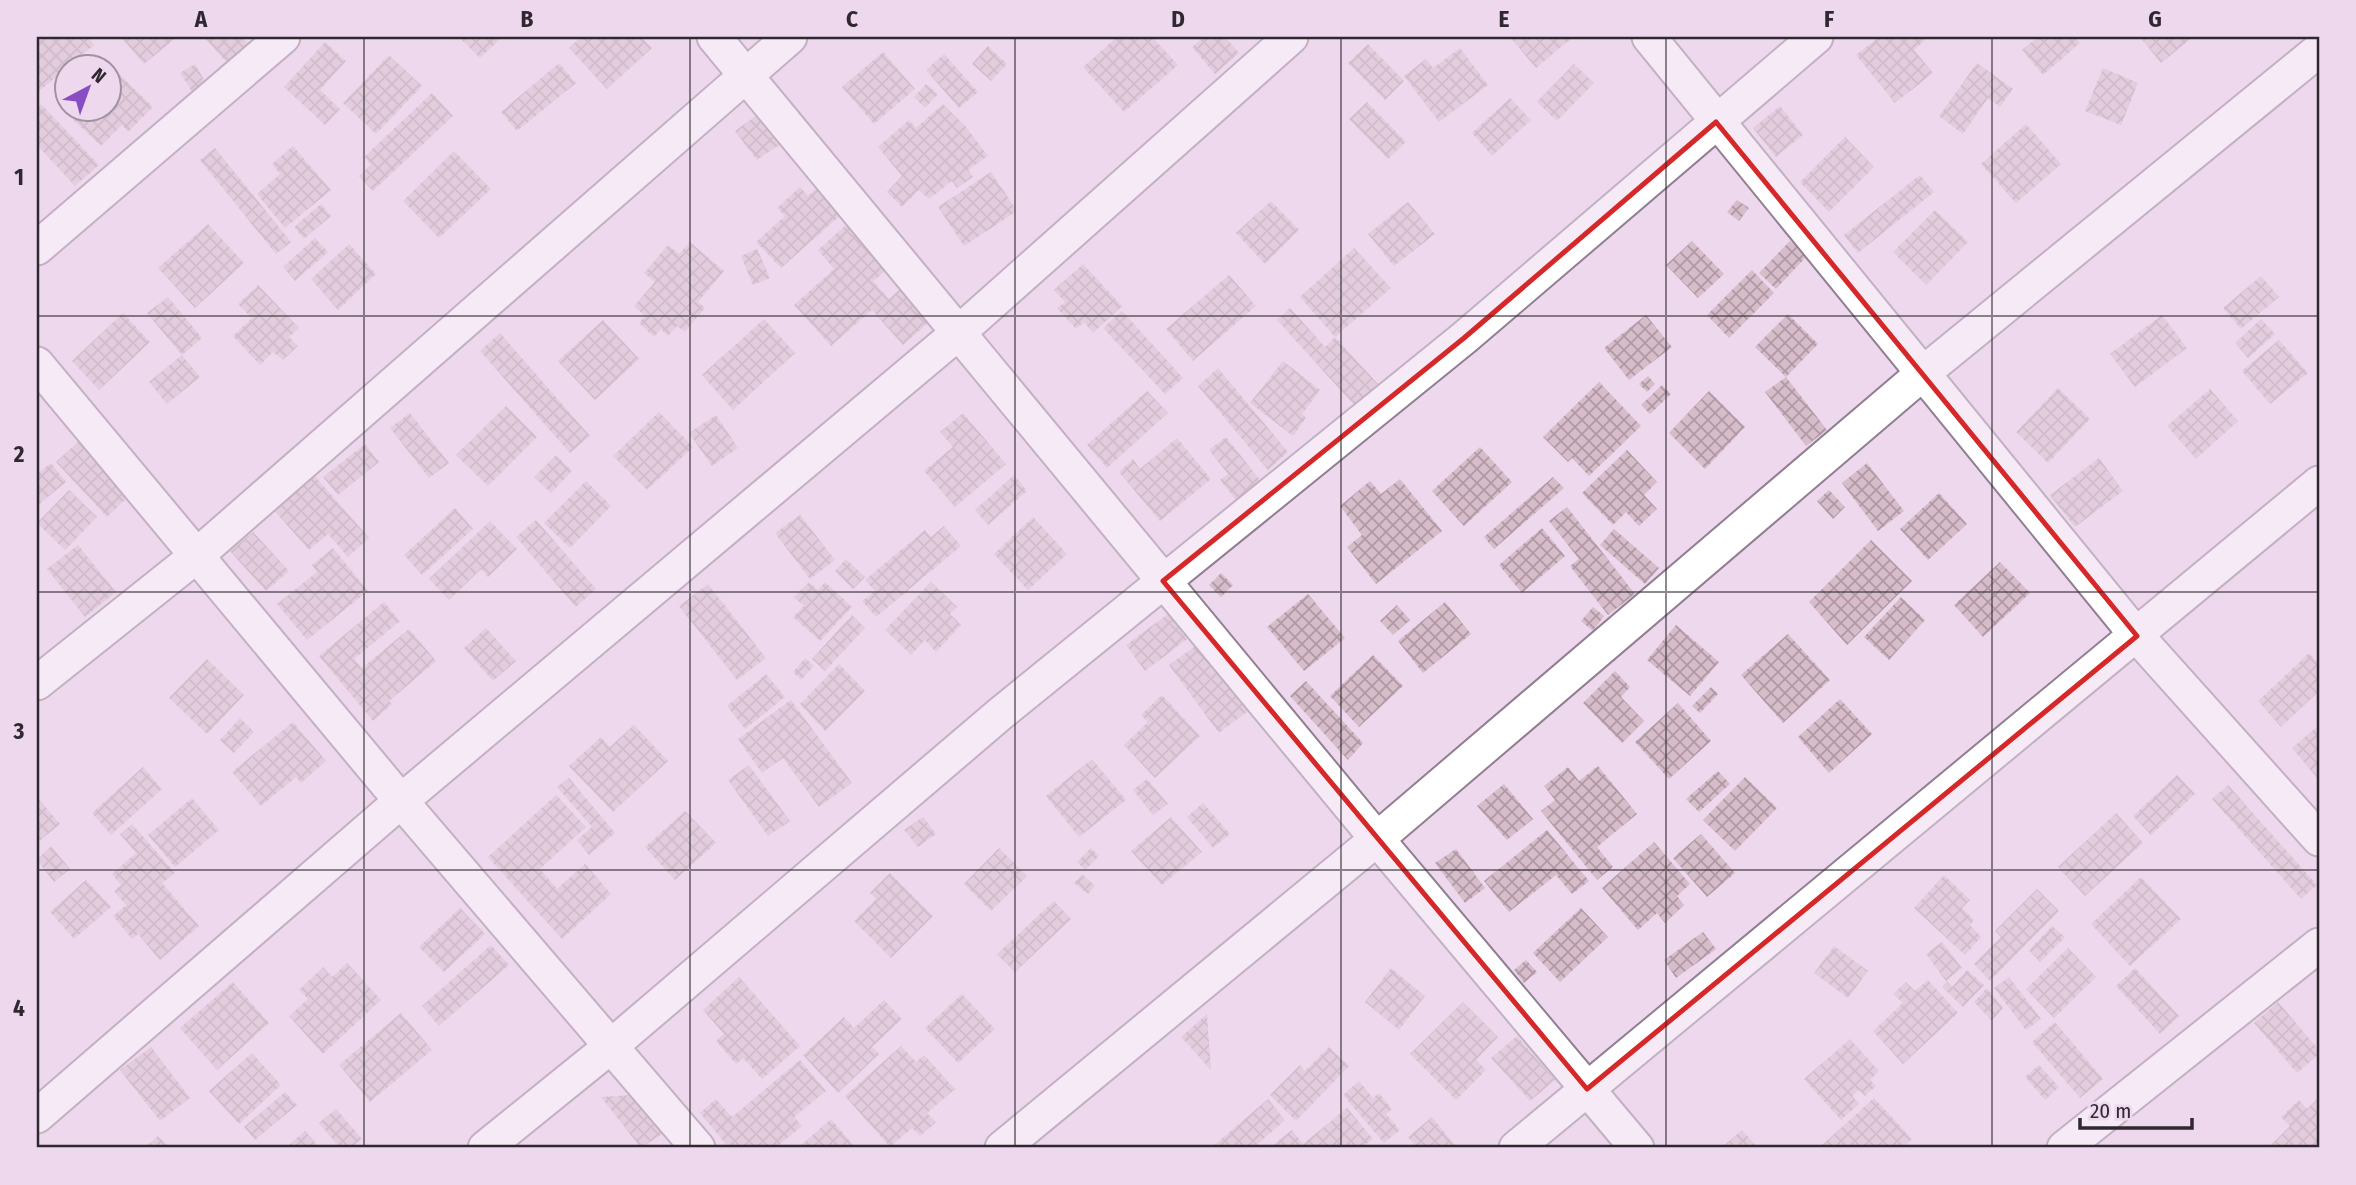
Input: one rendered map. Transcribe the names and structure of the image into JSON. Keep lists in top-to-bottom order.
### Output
{
  "scale_bar": "20 m",
  "north": "top right",
  "grid": {
    "columns": [
      "A",
      "B",
      "C",
      "D",
      "E",
      "F",
      "G"
    ],
    "rows": [
      "1",
      "2",
      "3",
      "4"
    ]
  }
}
